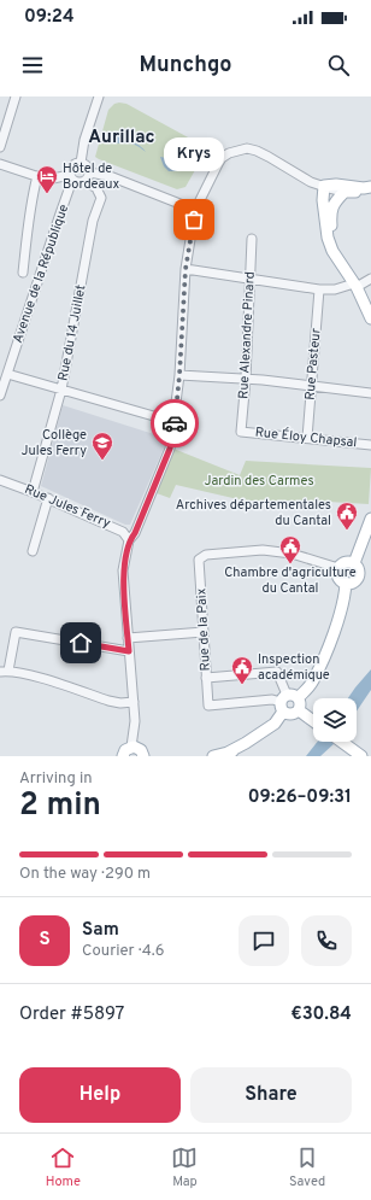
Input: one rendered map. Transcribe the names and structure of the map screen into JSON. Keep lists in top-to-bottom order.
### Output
{
  "streets": {
    "street": [
      "Avenue de la République",
      "Rue du 14 Juillet",
      "Rue Alexandre Pinard",
      "Rue Pasteur",
      "Rue Éloy Chapsal",
      "Rue Jules Ferry",
      "Rue de la Paix"
    ]
  },
  "crossings": [
    ["Avenue de la République", "Rue du 14 Juillet"],
    ["Rue du 14 Juillet", "Rue Jules Ferry"],
    ["Rue Alexandre Pinard", "Rue Éloy Chapsal"],
    ["Rue Pasteur", "Rue Éloy Chapsal"]
  ],
  "districts": ["Aurillac"],
  "parks": ["Jardin des Carmes"],
  "places": {
    "hotel": ["Hôtel de Bordeaux"],
    "other": ["Krys"],
    "school or university": ["Collège Jules Ferry"],
    "public building": ["Archives départementales du Cantal", "Chambre d'agriculture du Cantal", "Inspection académique"]
  },
  "page": {
    "status": "09:24",
    "header": "Munchgo",
    "bubble": "Krys",
    "heading": ["2 min", "Arriving in", "09:26–09:31"],
    "panel": [
      "Sam",
      "Courier · 4.6",
      "Order #5897",
      "€30.84"
    ],
    "bar": "On the way · 290 m",
    "round": "S",
    "buttons": ["Help", "Share"],
    "tabs": ["Home", "Map", "Saved"]
  }
}
